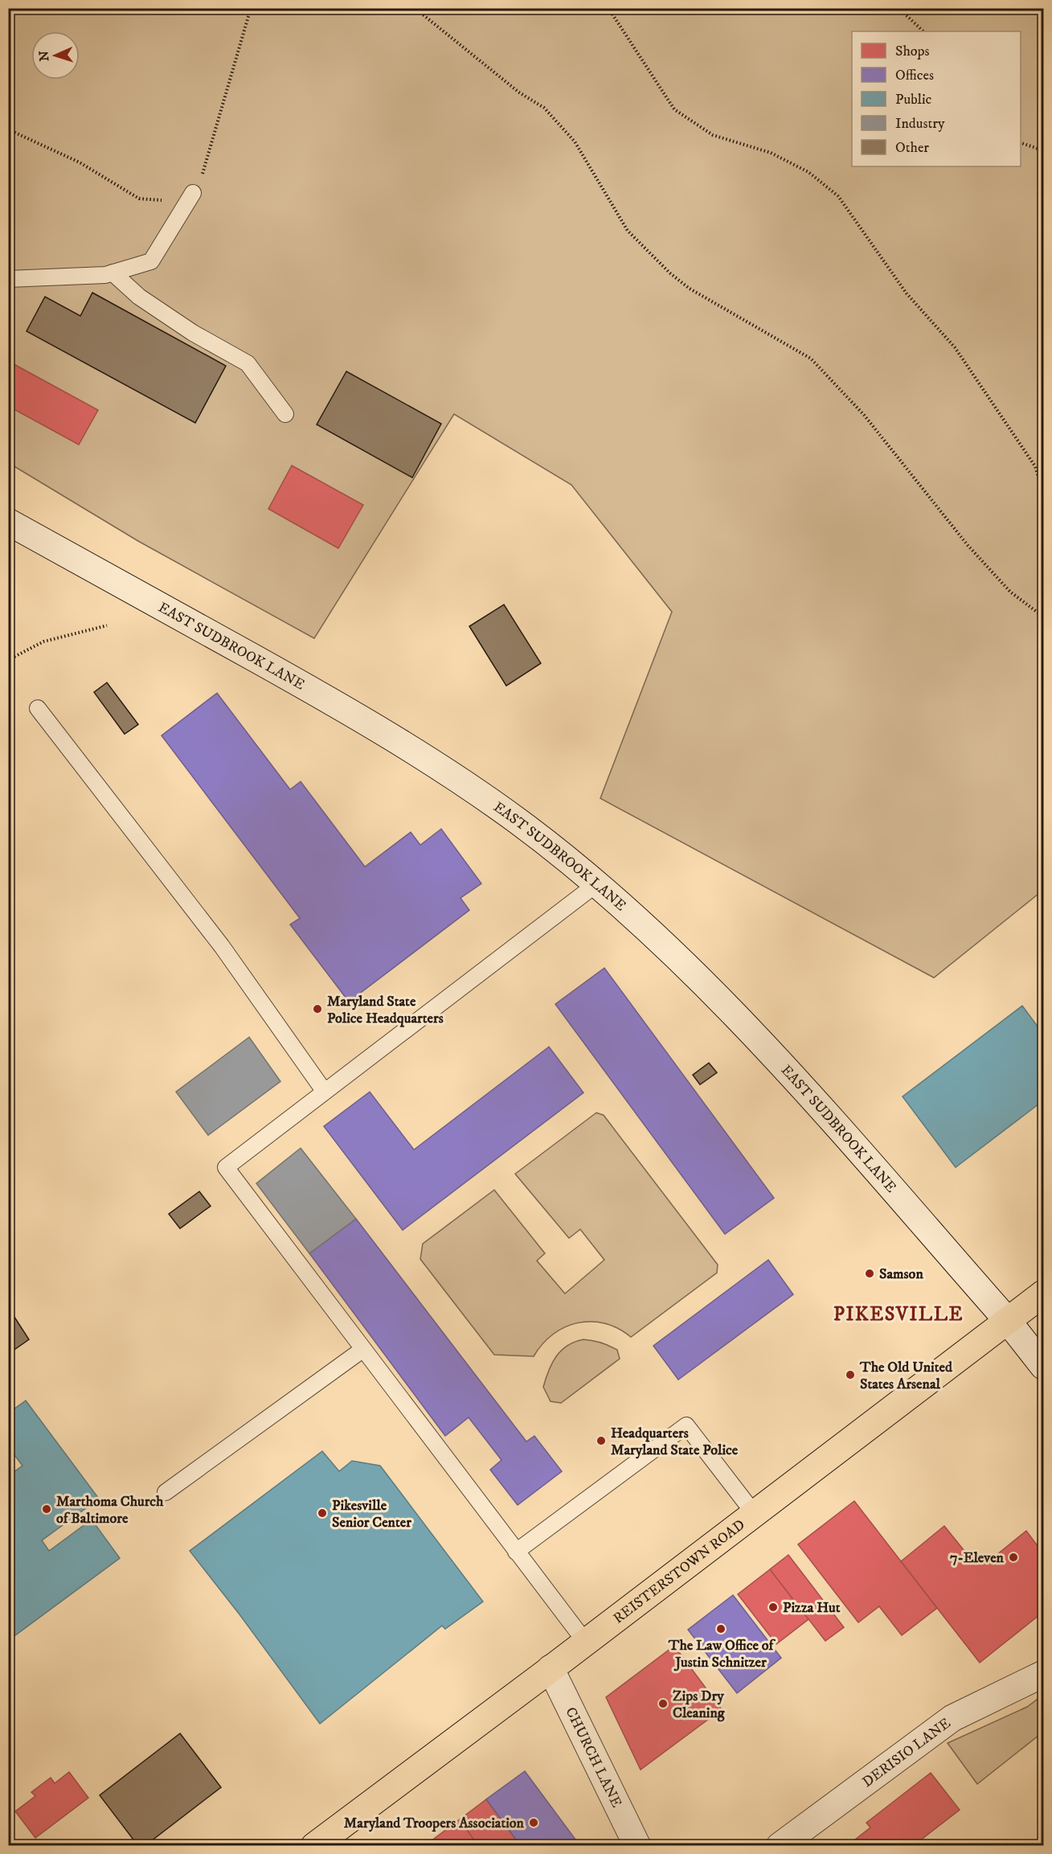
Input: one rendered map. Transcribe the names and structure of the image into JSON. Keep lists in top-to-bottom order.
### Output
{
  "streets": {
    "main road": ["REISTERSTOWN ROAD"],
    "street": ["EAST SUDBROOK LANE", "DERISIO LANE", "CHURCH LANE"]
  },
  "crossings": [
    ["EAST SUDBROOK LANE", "REISTERSTOWN ROAD"],
    ["REISTERSTOWN ROAD", "CHURCH LANE"]
  ],
  "districts": ["PIKESVILLE"],
  "places": [
    "Maryland State Police Headquarters",
    "Samson",
    "The Old United States Arsenal",
    "Headquarters Maryland State Police",
    "Marthoma Church of Baltimore",
    "Pikesville Senior Center",
    "7-Eleven",
    "Pizza Hut",
    "The Law Office of Justin Schnitzer",
    "Zips Dry Cleaning",
    "Maryland Troopers Association"
  ],
  "legend": [
    "Shops",
    "Offices",
    "Public",
    "Industry",
    "Other"
  ],
  "north": "left"
}
